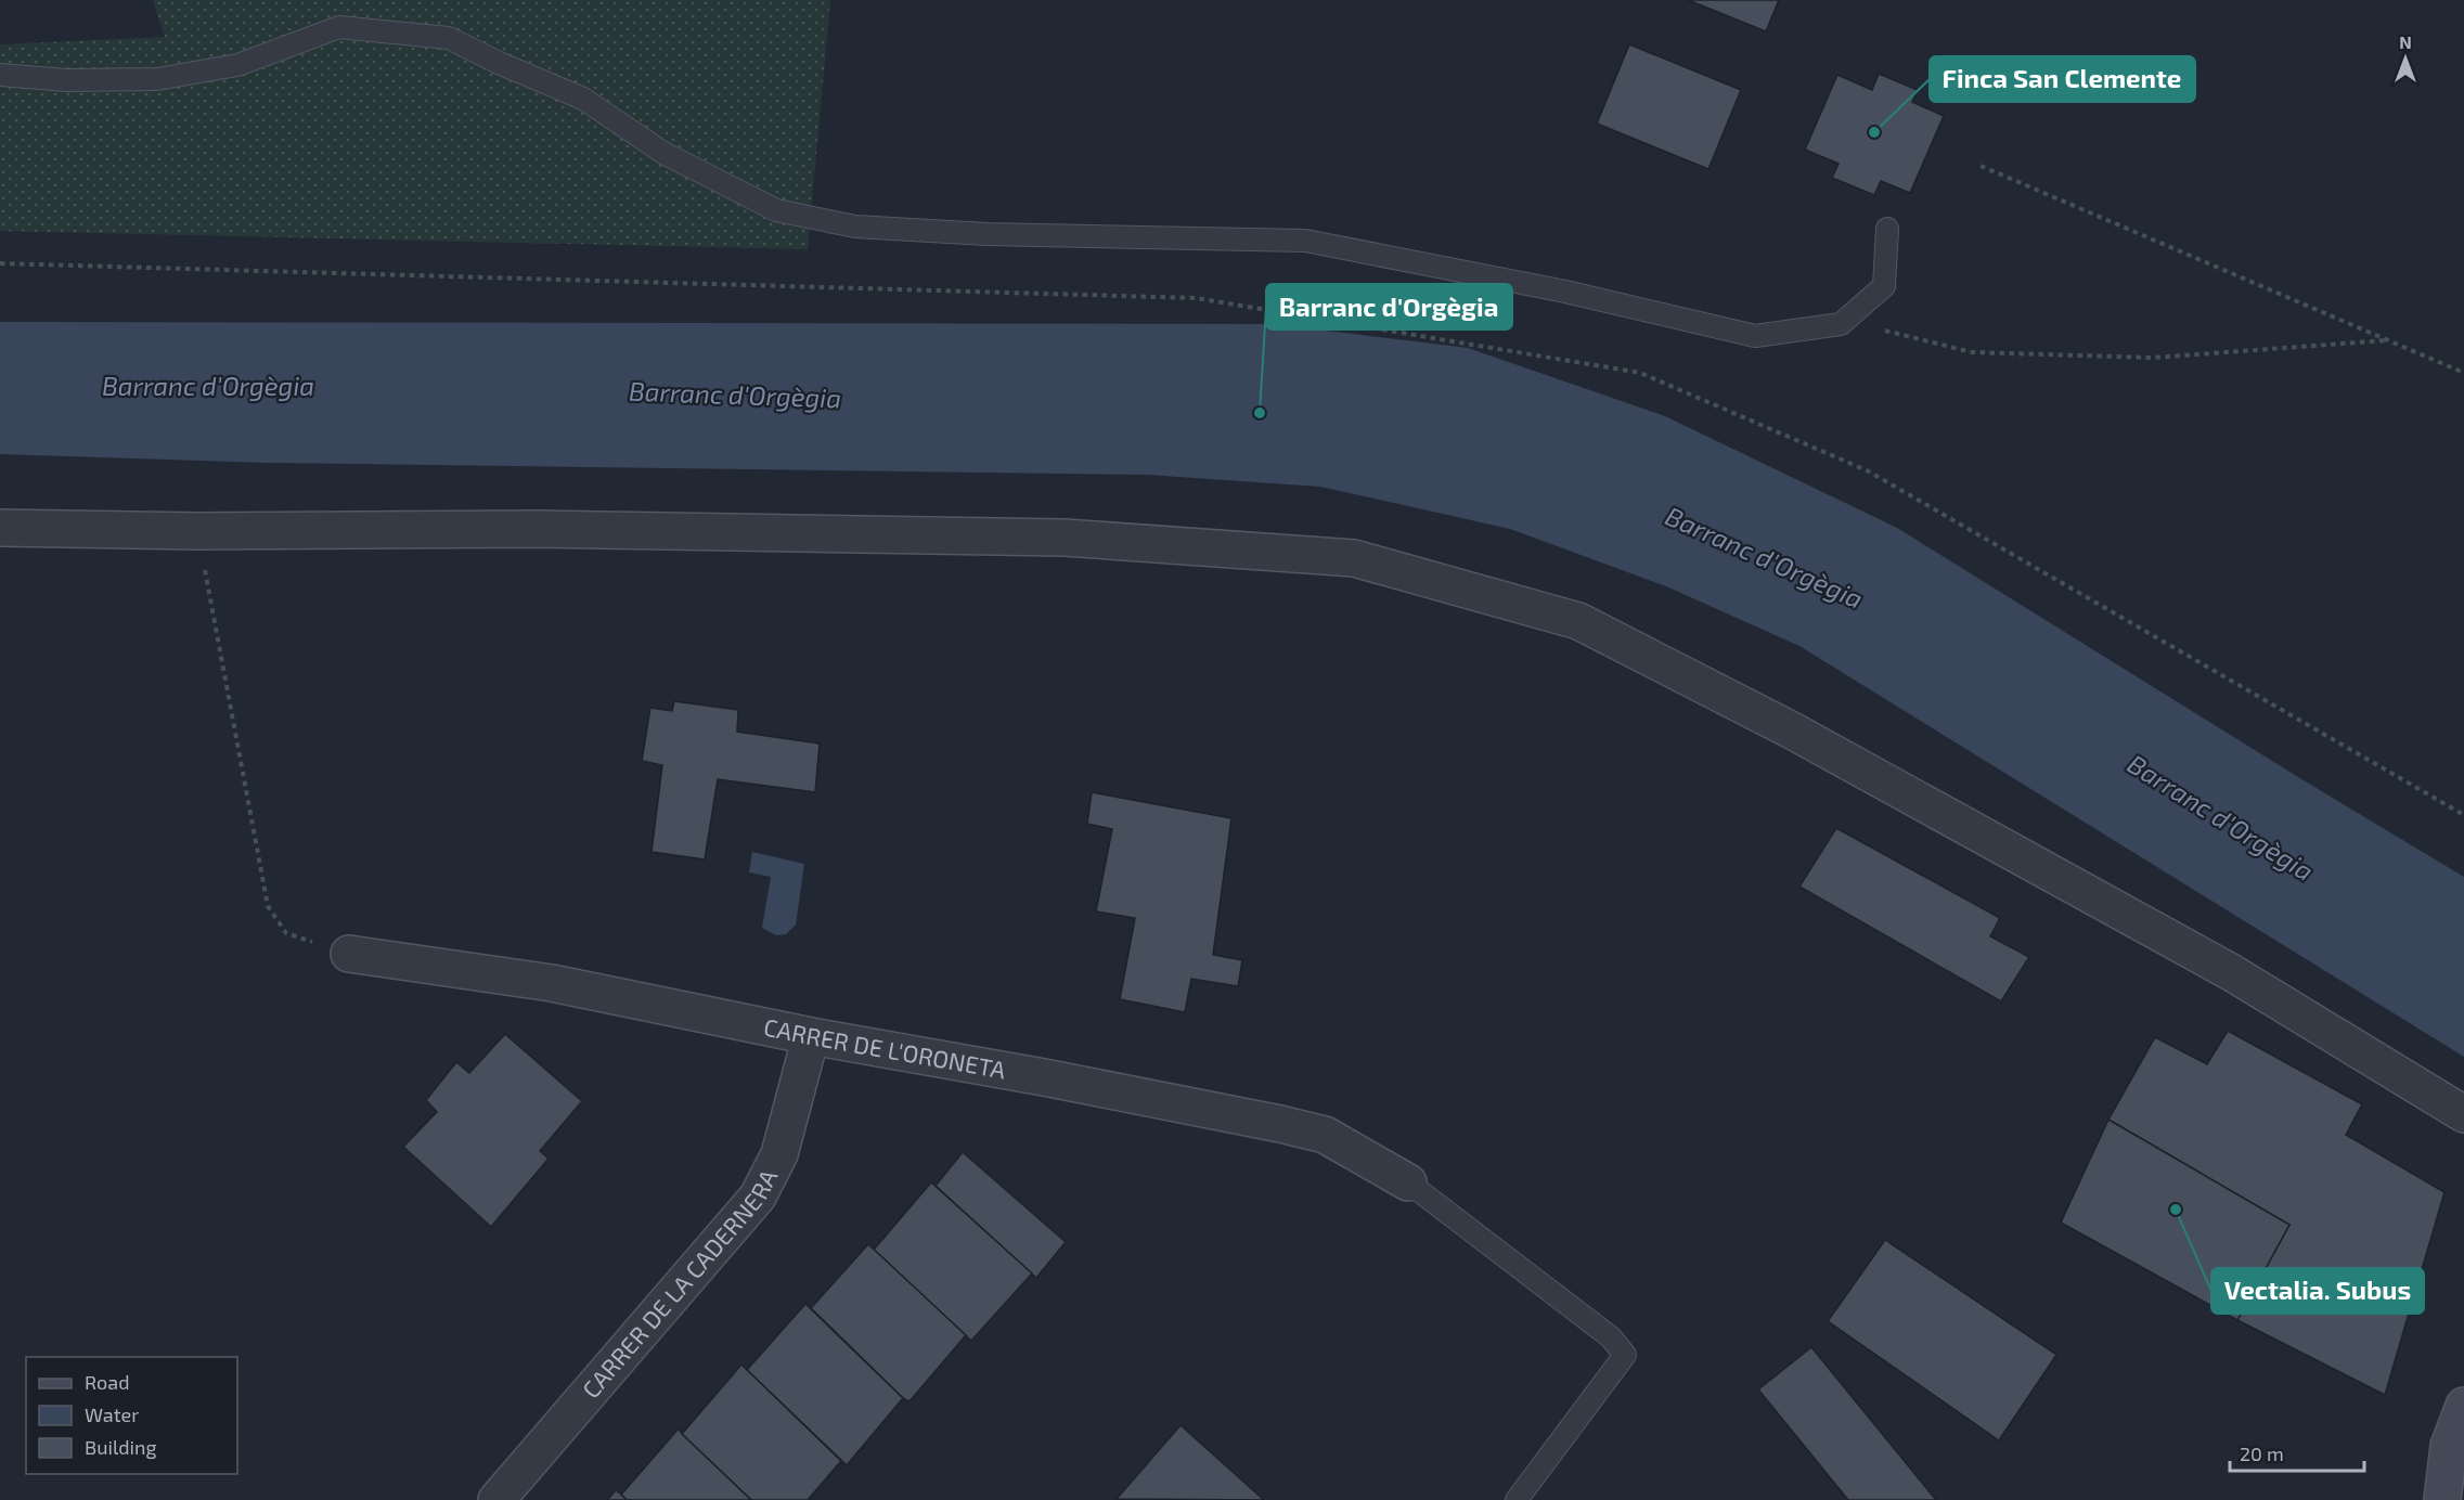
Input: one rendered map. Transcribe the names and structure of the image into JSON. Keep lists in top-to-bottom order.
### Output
{
  "streets": {
    "street": ["CARRER DE L'ORONETA", "CARRER DE LA CADERNERA"]
  },
  "crossings": [
    ["CARRER DE L'ORONETA", "CARRER DE LA CADERNERA"]
  ],
  "water": ["Barranc d'Orgègia"],
  "places": ["Finca San Clemente", "Barranc d'Orgègia", "Vectalia. Subus"],
  "legend": ["Road", "Water", "Building"],
  "scale_bar": "20 m",
  "north": "top"
}
